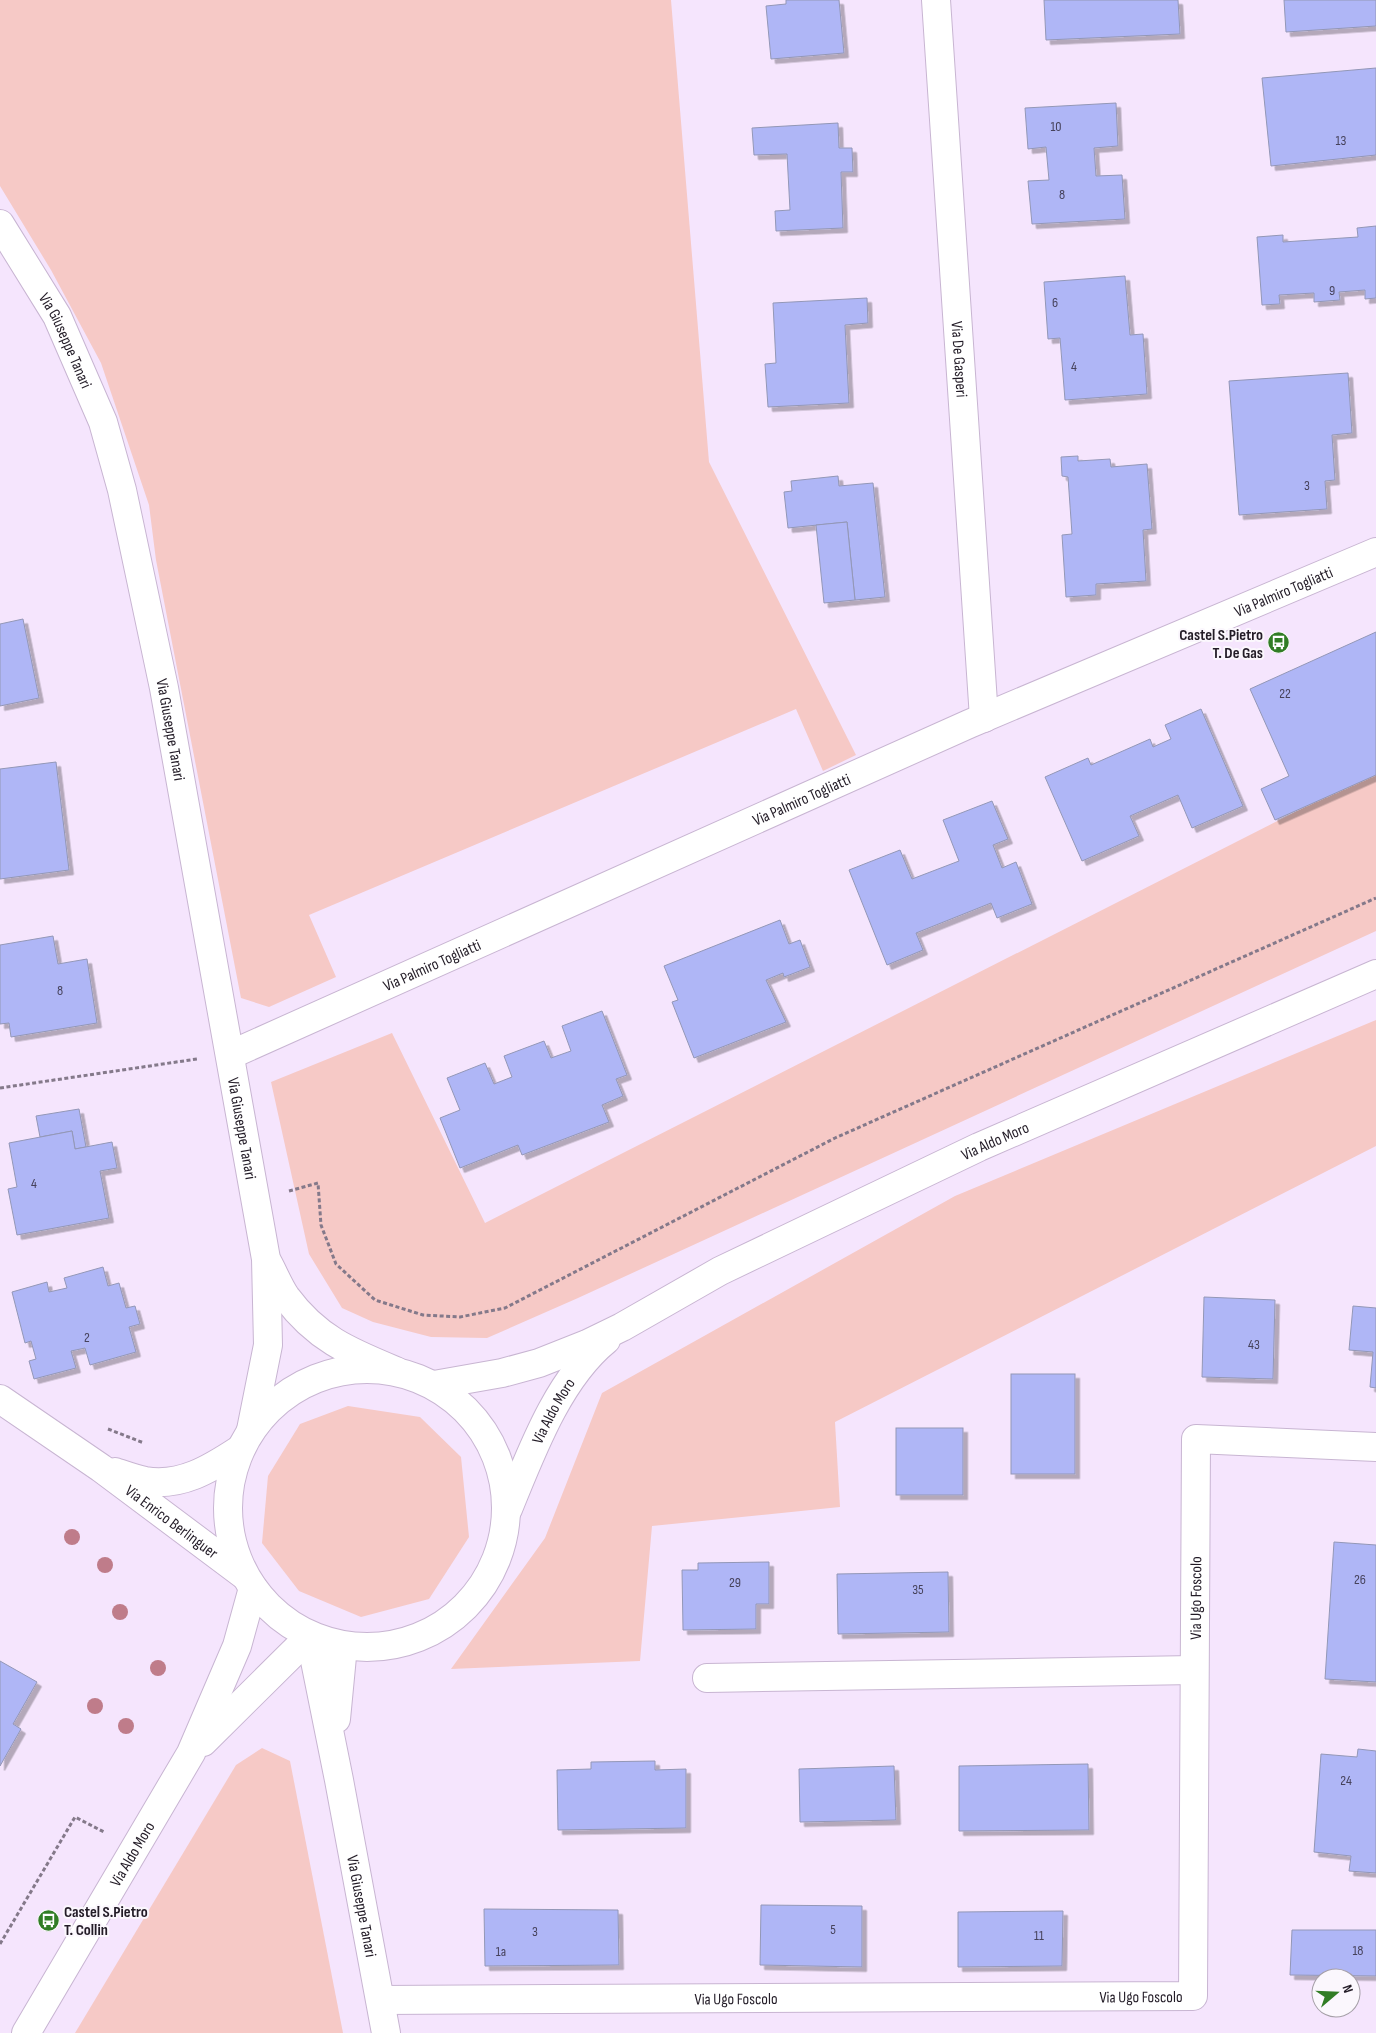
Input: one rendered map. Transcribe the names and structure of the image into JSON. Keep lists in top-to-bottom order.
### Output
{
  "streets": {
    "street": [
      "Via Giuseppe Tanari",
      "Via De Gasperi",
      "Via Palmiro Togliatti",
      "Via Aldo Moro",
      "Via Enrico Berlinguer",
      "Via Ugo Foscolo"
    ]
  },
  "crossings": [
    ["Via Giuseppe Tanari", "Via Palmiro Togliatti"],
    ["Via Giuseppe Tanari", "Via Aldo Moro"],
    ["Via Giuseppe Tanari", "Via Enrico Berlinguer"],
    ["Via Giuseppe Tanari", "Via Ugo Foscolo"],
    ["Via De Gasperi", "Via Palmiro Togliatti"],
    ["Via Aldo Moro", "Via Enrico Berlinguer"]
  ],
  "places": {
    "bus stop": ["Castel S.Pietro T. De Gas", "Castel S.Pietro T. Collin"]
  },
  "house_numbers": [
    "10",
    "13",
    "8",
    "9",
    "6",
    "4",
    "3",
    "22",
    "8",
    "4",
    "2",
    "43",
    "26",
    "29",
    "35",
    "24",
    "5",
    "3",
    "11",
    "18",
    "1a"
  ],
  "north": "right"
}
